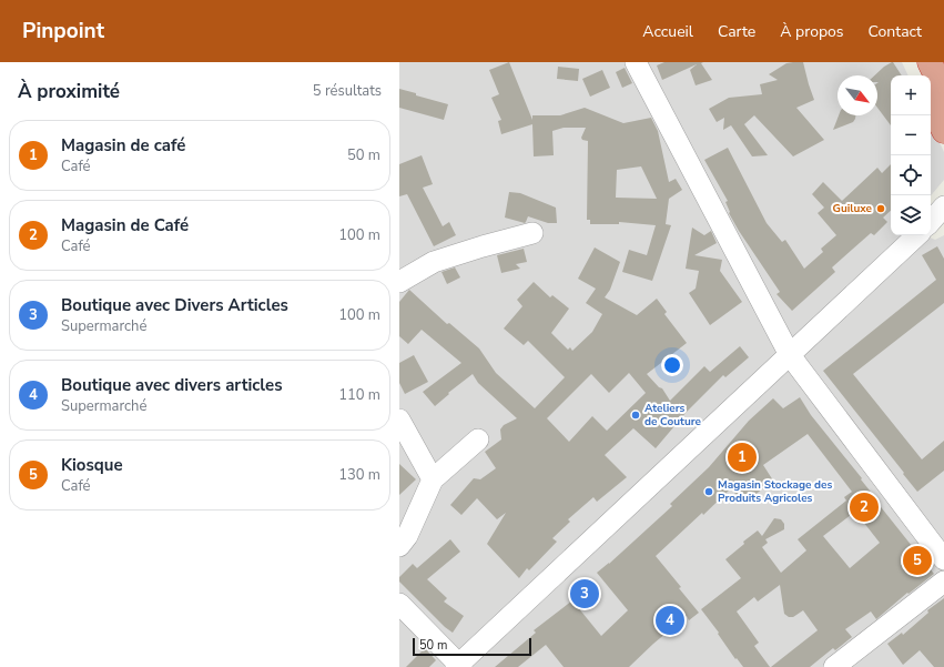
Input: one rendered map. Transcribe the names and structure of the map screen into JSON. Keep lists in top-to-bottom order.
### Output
{
  "places": ["Guiluxe", "Ateliers de Couture", "Magasin Stockage des Produits Agricoles"],
  "scale_bar": "50 m",
  "north": "bottom right",
  "page": {
    "header": "Pinpoint",
    "nav": [
      "Accueil",
      "Carte",
      "À propos",
      "Contact"
    ],
    "heading": ["À proximité", "5 résultats"],
    "map_buttons": ["+", "−"],
    "list": [
      {
        "mark": "1",
        "name": "Magasin de café",
        "note": "Café",
        "value": "50 m"
      },
      {
        "mark": "2",
        "name": "Magasin de Café",
        "note": "Café",
        "value": "100 m"
      },
      {
        "mark": "3",
        "name": "Boutique avec Divers Articles",
        "note": "Supermarché",
        "value": "100 m"
      },
      {
        "mark": "4",
        "name": "Boutique avec divers articles",
        "note": "Supermarché",
        "value": "110 m"
      },
      {
        "mark": "5",
        "name": "Kiosque",
        "note": "Café",
        "value": "130 m"
      }
    ],
    "pins": [
      "1",
      "2",
      "5",
      "3",
      "4"
    ],
    "scale": "50 m"
  }
}
